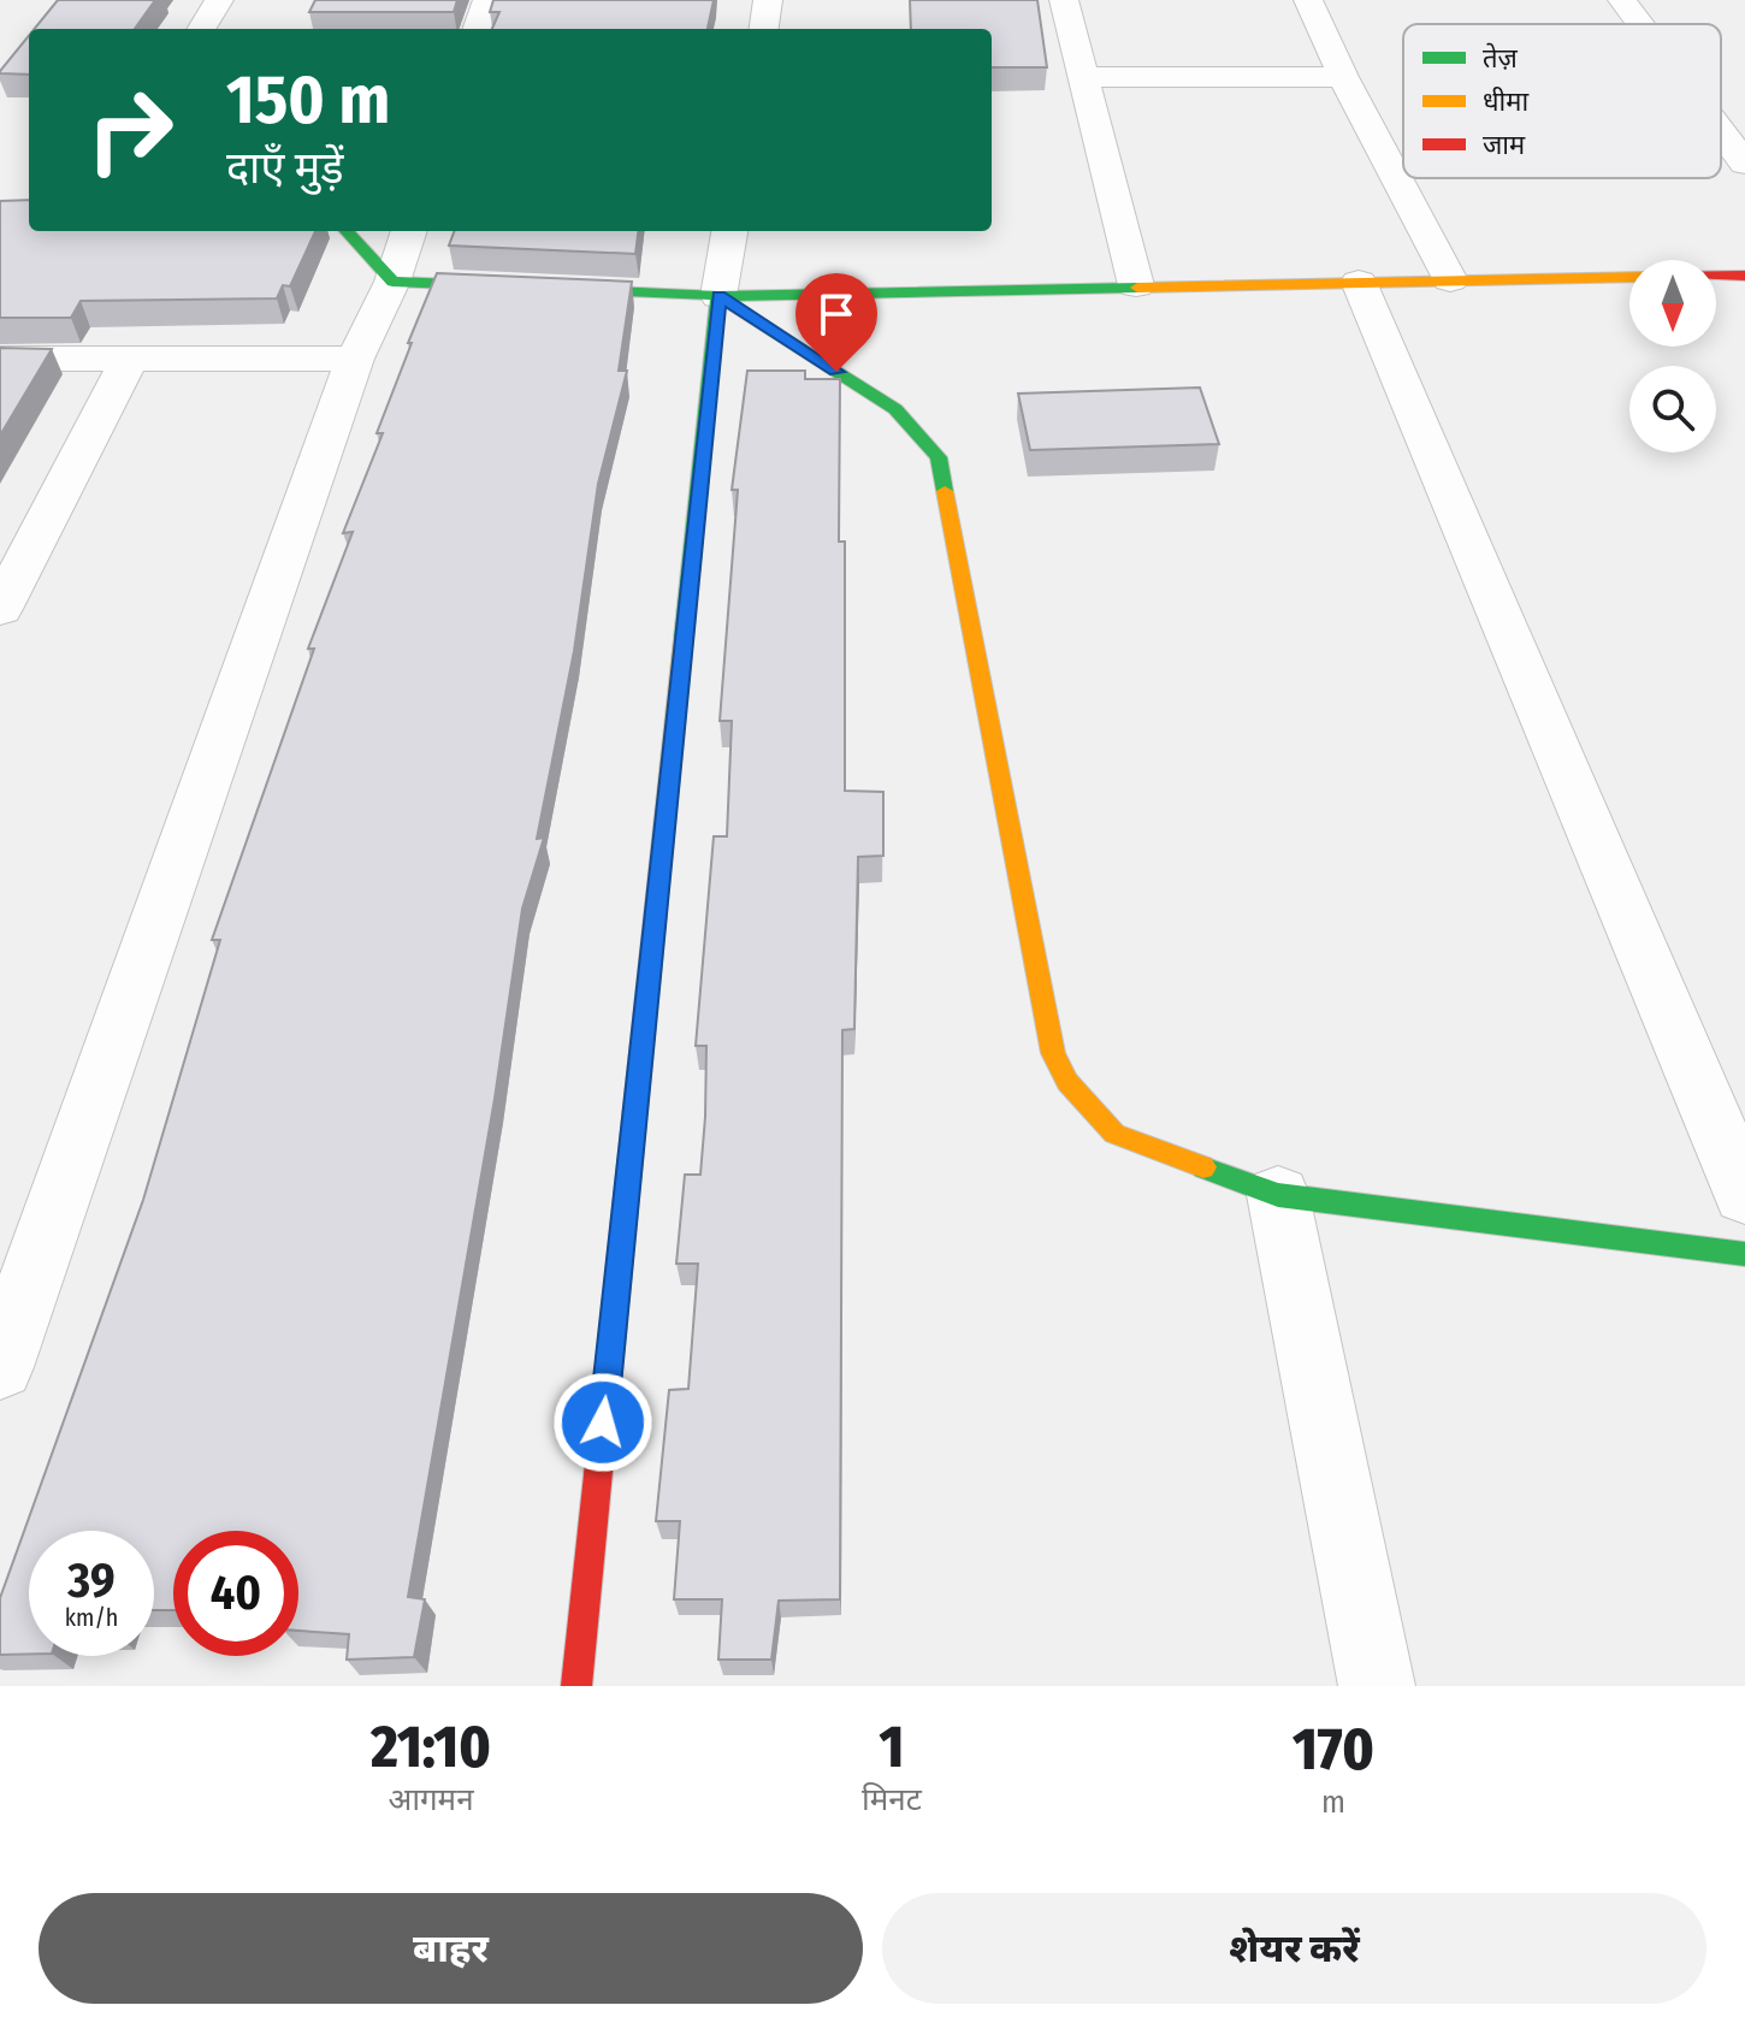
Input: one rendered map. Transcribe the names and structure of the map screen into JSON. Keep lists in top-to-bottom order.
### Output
{
  "legend": ["तेज़", "धीमा", "जाम"],
  "north": "bottom",
  "page": {
    "turn": ["150 m", "दाएँ मुड़ें"],
    "speed": "39 km/h",
    "limit": "40",
    "eta": [
      "21:10",
      "आगमन",
      "1",
      "मिनट",
      "170",
      "m"
    ],
    "buttons": ["बाहर", "शेयर करें"]
  }
}
